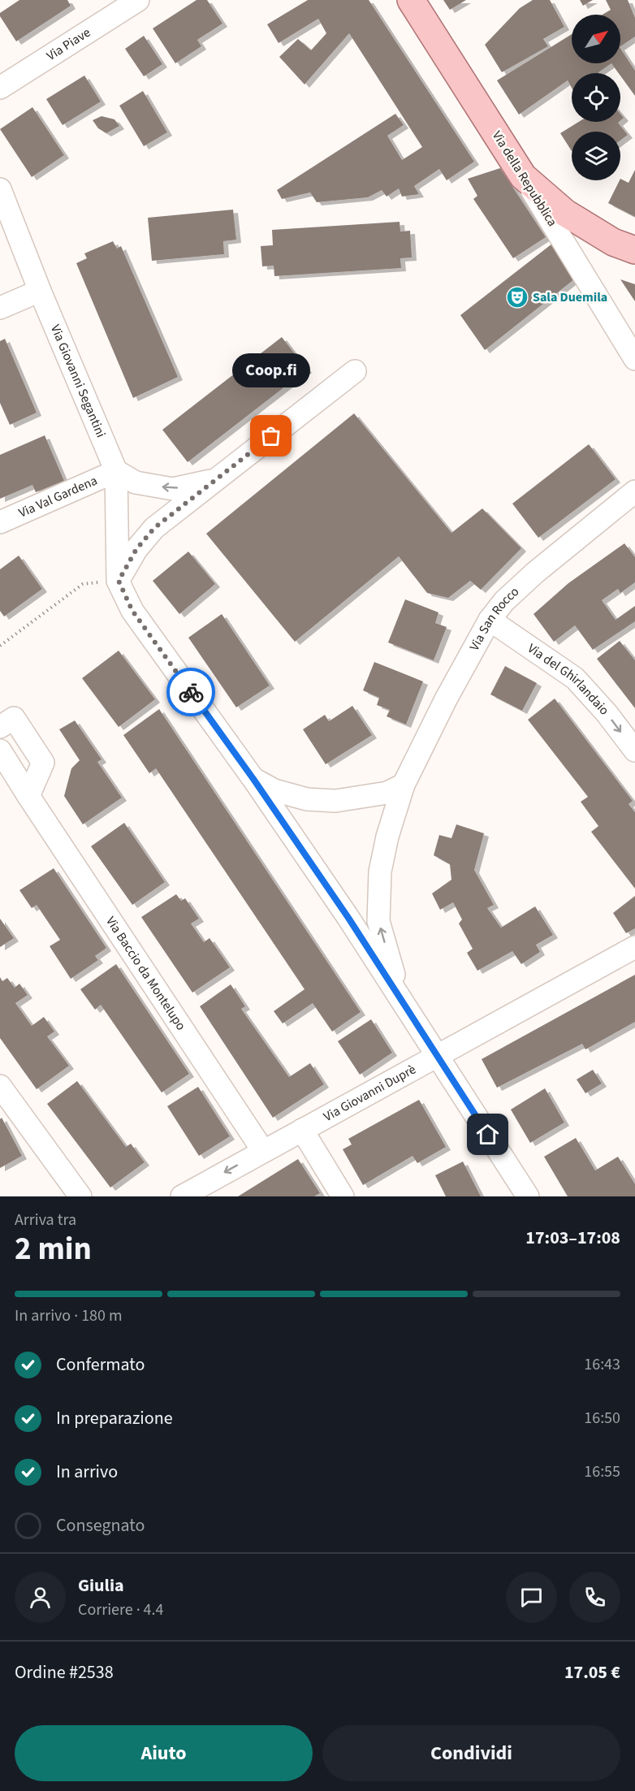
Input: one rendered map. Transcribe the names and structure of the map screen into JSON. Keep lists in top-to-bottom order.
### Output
{
  "streets": {
    "main road": ["Via della Repubblica"],
    "street": [
      "Via Piave",
      "Via Giovanni Segantini",
      "Via Val Gardena",
      "Via San Rocco",
      "Via del Ghirlandaio",
      "Via Baccio da Montelupo",
      "Via Giovanni Duprè"
    ]
  },
  "crossings": [
    ["Via Giovanni Segantini", "Via Val Gardena"],
    ["Via San Rocco", "Via del Ghirlandaio"],
    ["Via Baccio da Montelupo", "Via Giovanni Duprè"]
  ],
  "one_way": ["Via del Ghirlandaio"],
  "places": {
    "theatre": ["Sala Duemila"],
    "other": ["Coop.fi"]
  },
  "north": "top right",
  "page": {
    "bubble": "Coop.fi",
    "heading": ["2 min", "Arriva tra", "17:03–17:08"],
    "panel": [
      "Giulia",
      "Corriere · 4.4",
      "Ordine #2538",
      "17.05 €"
    ],
    "bar": "In arrivo · 180 m",
    "list": [
      ["Confermato", "16:43"],
      ["In preparazione", "16:50"],
      ["In arrivo", "16:55"],
      "Consegnato"
    ],
    "buttons": ["Aiuto", "Condividi"]
  }
}
